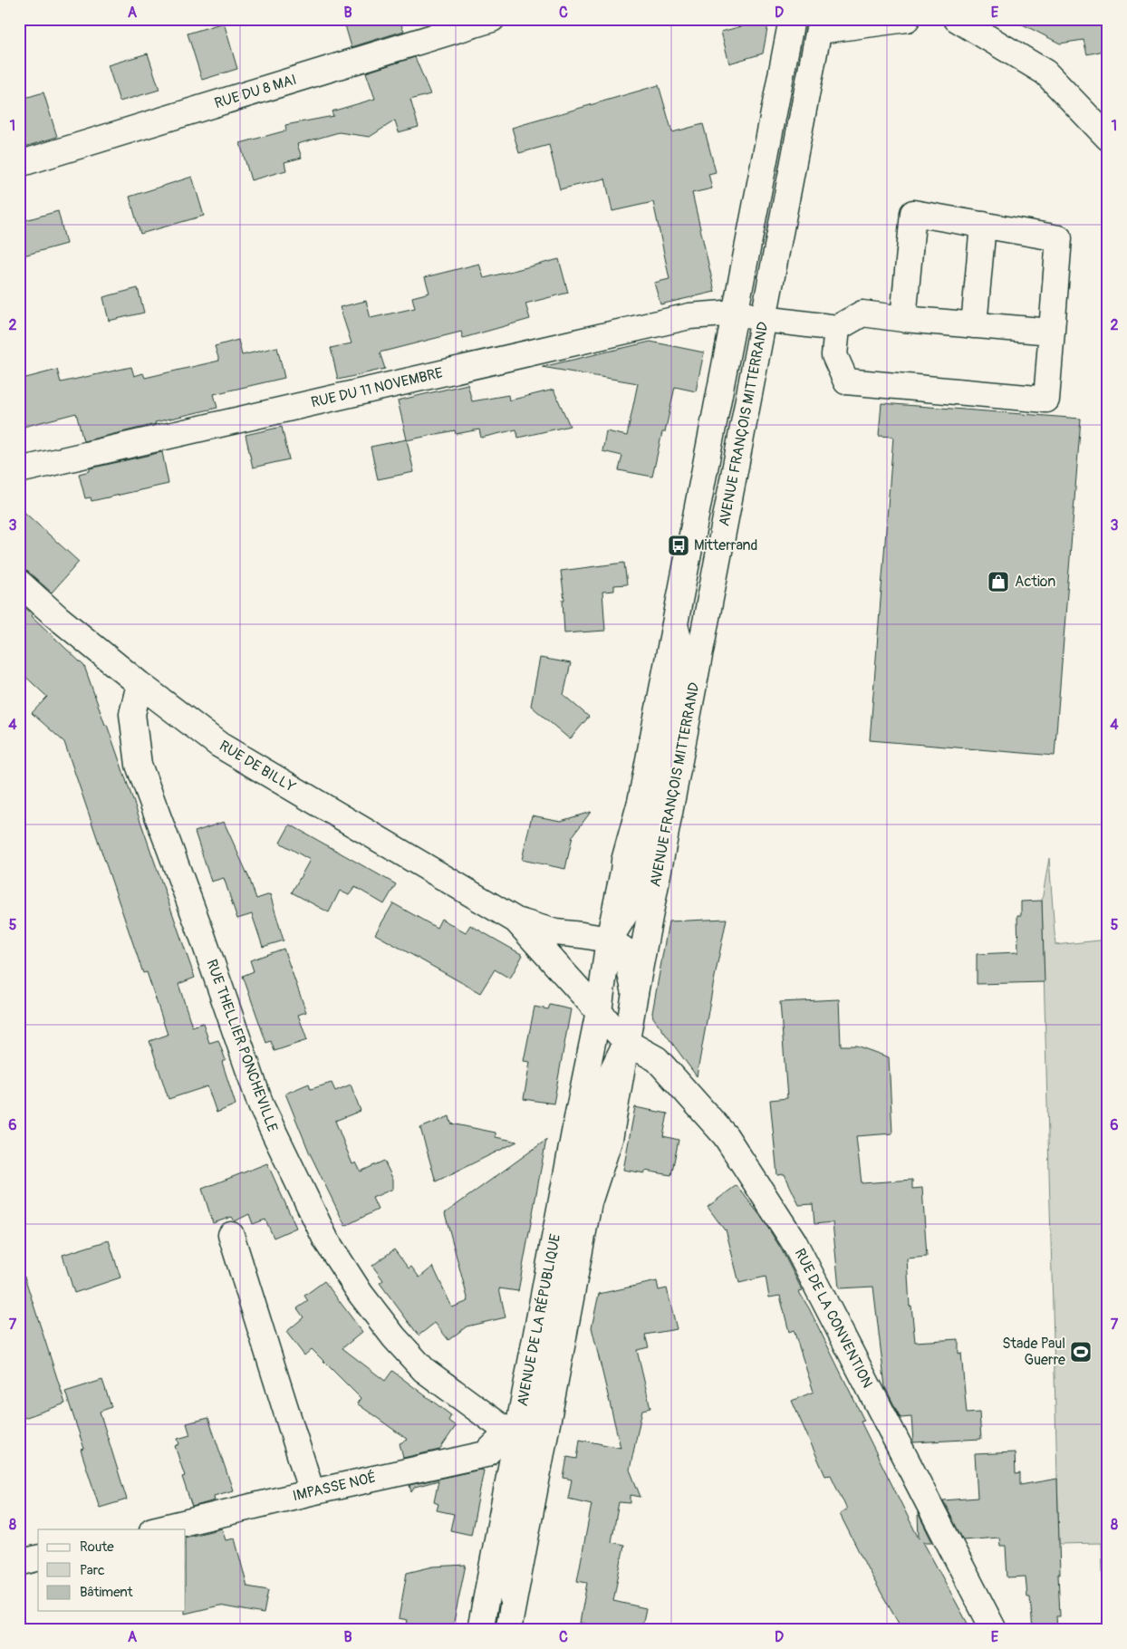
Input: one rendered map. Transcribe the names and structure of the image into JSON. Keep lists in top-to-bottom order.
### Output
{
  "streets": {
    "street": [
      "RUE DU 8 MAI",
      "RUE DU 11 NOVEMBRE",
      "AVENUE FRANÇOIS MITTERRAND",
      "RUE DE BILLY",
      "RUE THELLIER PONCHEVILLE",
      "RUE DE LA CONVENTION",
      "AVENUE DE LA RÉPUBLIQUE",
      "IMPASSE NOÉ"
    ]
  },
  "crossings": [
    ["RUE DU 11 NOVEMBRE", "AVENUE FRANÇOIS MITTERRAND"],
    ["AVENUE FRANÇOIS MITTERRAND", "RUE DE BILLY"],
    ["AVENUE FRANÇOIS MITTERRAND", "RUE DE LA CONVENTION"],
    ["AVENUE FRANÇOIS MITTERRAND", "AVENUE DE LA RÉPUBLIQUE"],
    ["RUE DE BILLY", "RUE THELLIER PONCHEVILLE"],
    ["RUE DE BILLY", "RUE DE LA CONVENTION"],
    ["RUE DE BILLY", "AVENUE DE LA RÉPUBLIQUE"],
    ["RUE THELLIER PONCHEVILLE", "AVENUE DE LA RÉPUBLIQUE"],
    ["RUE THELLIER PONCHEVILLE", "IMPASSE NOÉ"],
    ["RUE DE LA CONVENTION", "AVENUE DE LA RÉPUBLIQUE"],
    ["AVENUE DE LA RÉPUBLIQUE", "IMPASSE NOÉ"]
  ],
  "places": {
    "bus stop": ["Mitterrand"],
    "shop": ["Action"],
    "sports": ["Stade Paul Guerre"]
  },
  "legend": ["Route", "Parc", "Bâtiment"],
  "grid": {
    "columns": [
      "A",
      "B",
      "C",
      "D",
      "E"
    ],
    "rows": [
      "1",
      "2",
      "3",
      "4",
      "5",
      "6",
      "7",
      "8"
    ]
  }
}
